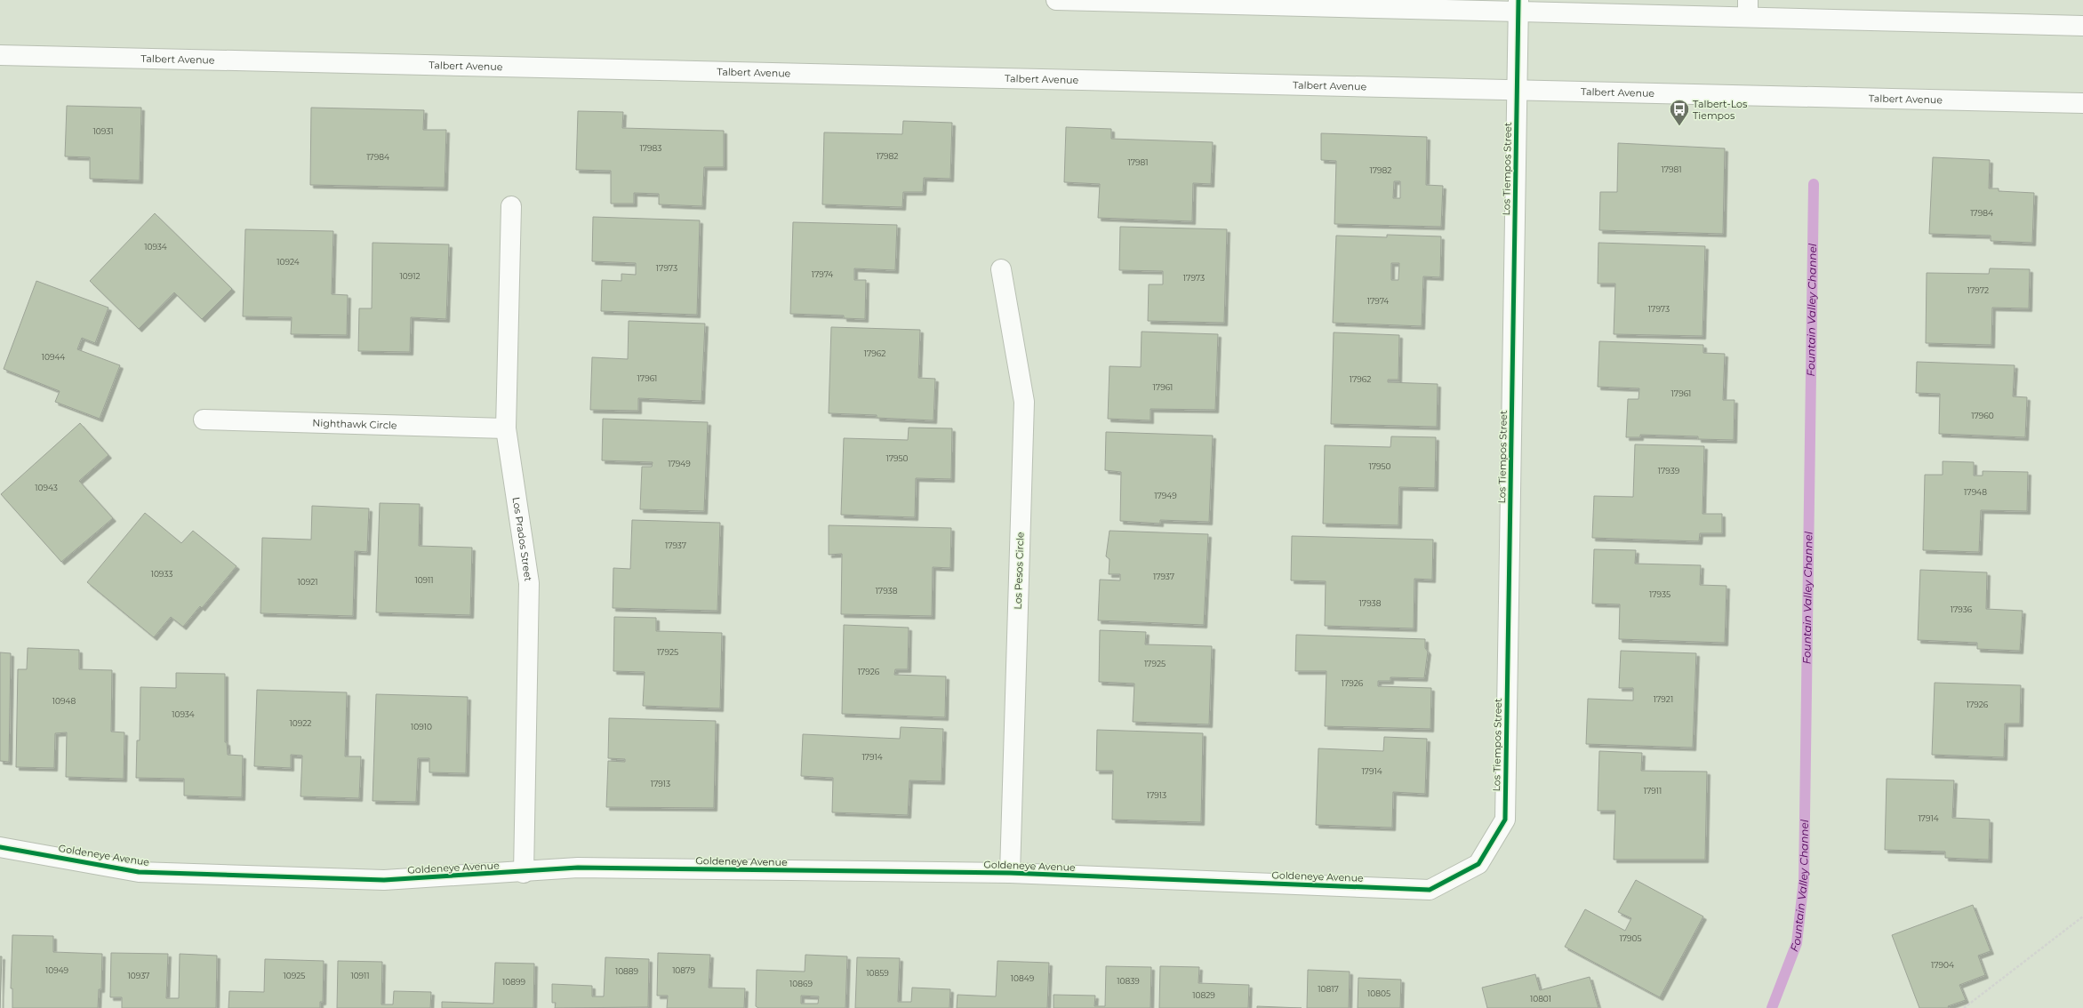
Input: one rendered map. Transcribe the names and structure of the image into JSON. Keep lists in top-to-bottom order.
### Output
{
  "streets": {
    "street": [
      "Talbert Avenue",
      "Los Tiempos Street",
      "Nighthawk Circle",
      "Los Prados Street",
      "Los Pesos Circle",
      "Goldeneye Avenue"
    ]
  },
  "crossings": [
    ["Talbert Avenue", "Los Tiempos Street"],
    ["Los Tiempos Street", "Goldeneye Avenue"],
    ["Nighthawk Circle", "Los Prados Street"],
    ["Los Prados Street", "Goldeneye Avenue"],
    ["Los Pesos Circle", "Goldeneye Avenue"]
  ],
  "water": ["Fountain Valley Channel"],
  "places": {
    "bus stop": ["Talbert-Los Tiempos"]
  },
  "house_numbers": [
    "10931",
    "17983",
    "17982",
    "17984",
    "17981",
    "17981",
    "17982",
    "17984",
    "10934",
    "10924",
    "17973",
    "17974",
    "10912",
    "17973",
    "17972",
    "17974",
    "17973",
    "17962",
    "10944",
    "17961",
    "17962",
    "17961",
    "17961",
    "17960",
    "17950",
    "17949",
    "17950",
    "17939",
    "10943",
    "17948",
    "17949",
    "17937",
    "10933",
    "17937",
    "10911",
    "10921",
    "17938",
    "17935",
    "17938",
    "17936",
    "17925",
    "17925",
    "17926",
    "17926",
    "17921",
    "10948",
    "17926",
    "10934",
    "10922",
    "10910",
    "17914",
    "17914",
    "17913",
    "17911",
    "17913",
    "17914",
    "17905",
    "17904",
    "10949",
    "10879",
    "10889",
    "10859",
    "10937",
    "10925",
    "10911",
    "10849",
    "10839",
    "10899",
    "10869",
    "10817",
    "10805",
    "10829",
    "10801"
  ]
}
